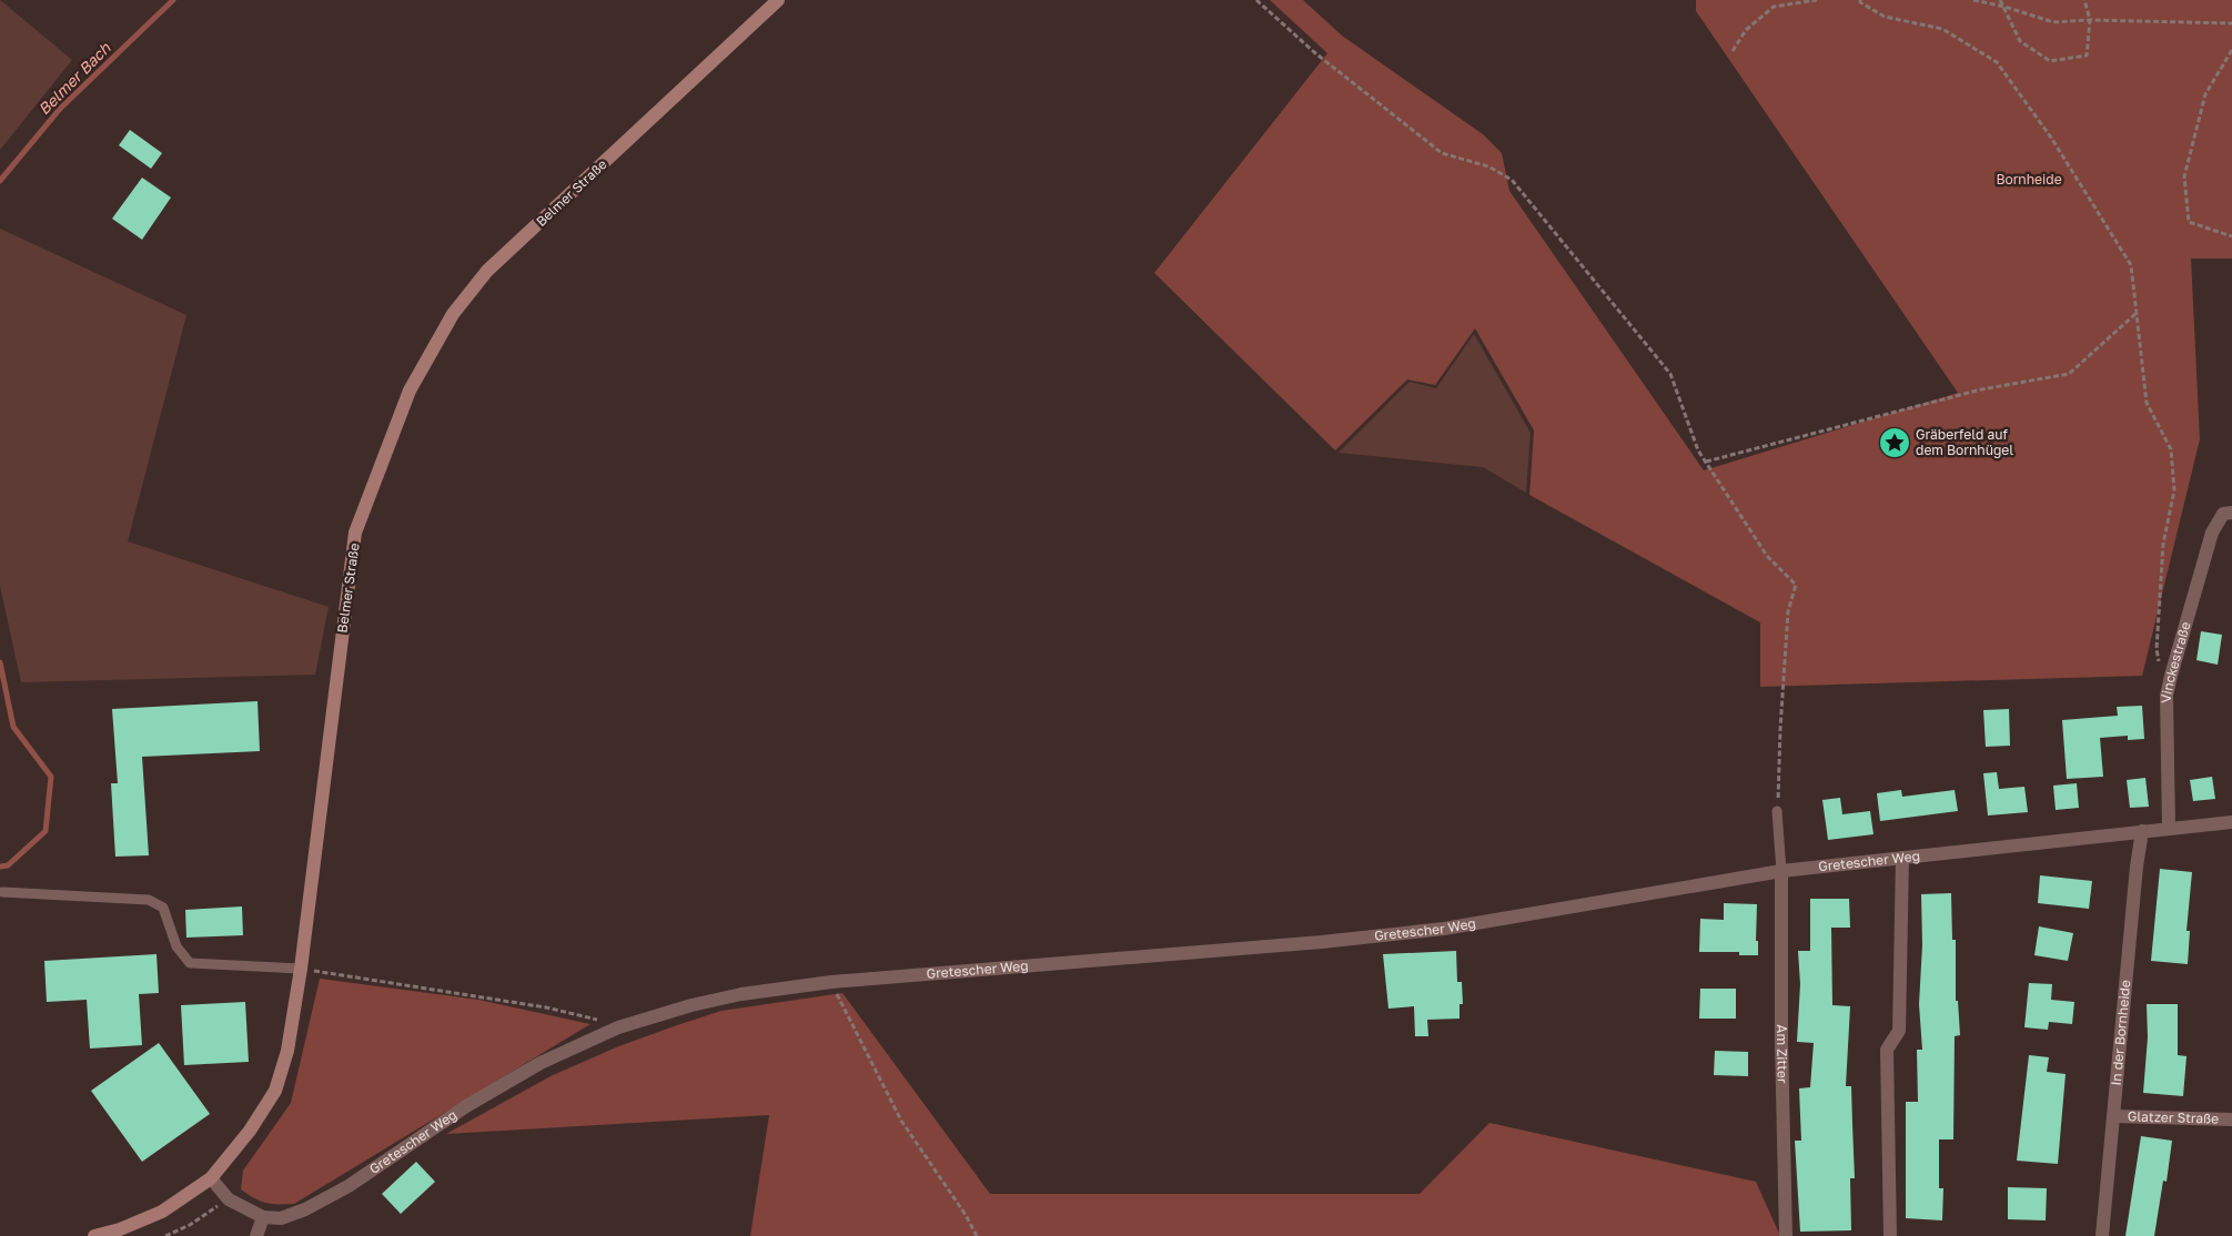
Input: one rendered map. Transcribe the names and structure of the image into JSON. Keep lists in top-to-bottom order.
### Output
{
  "streets": {
    "street": [
      "Belmer Straße",
      "Vinckestraße",
      "Gretescher Weg",
      "In der Bornheide",
      "Am Zitter",
      "Glatzer Straße"
    ]
  },
  "crossings": [
    ["Vinckestraße", "Gretescher Weg"],
    ["Gretescher Weg", "In der Bornheide"],
    ["Gretescher Weg", "Am Zitter"],
    ["In der Bornheide", "Glatzer Straße"]
  ],
  "water": ["Belmer Bach"],
  "parks": ["Bornheide"],
  "places": {
    "place": ["Gräberfeld auf dem Bornhügel"]
  }
}
